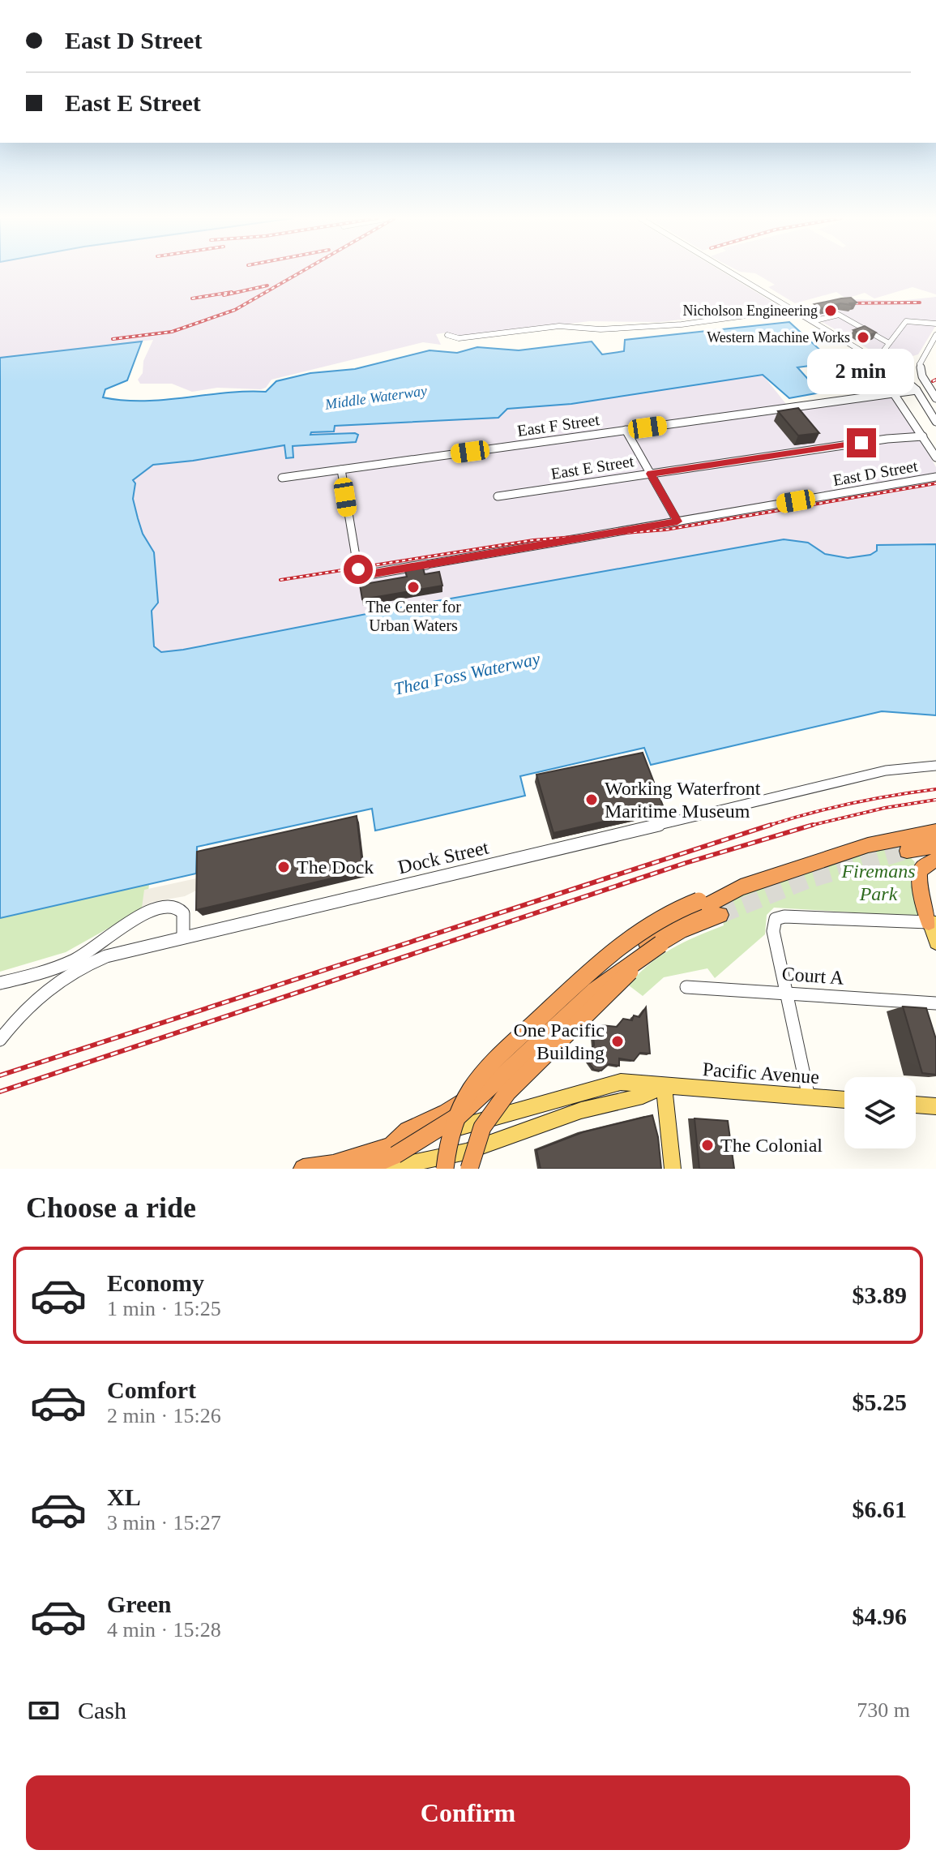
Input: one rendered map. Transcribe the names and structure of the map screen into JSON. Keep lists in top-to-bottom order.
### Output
{
  "streets": {
    "main road": ["Pacific Avenue"],
    "street": [
      "East F Street",
      "East E Street",
      "East D Street",
      "Dock Street",
      "Court A"
    ]
  },
  "crossings": [
    ["East F Street", "East D Street"]
  ],
  "water": ["Middle Waterway", "Thea Foss Waterway"],
  "parks": ["Firemans Park"],
  "places": [
    "Nicholson Engineering",
    "Western Machine Works",
    "The Center for Urban Waters",
    "Working Waterfront Maritime Museum",
    "The Dock",
    "One Pacific Building",
    "The Colonial"
  ],
  "page": {
    "banner": ["East D Street", "East E Street"],
    "bubble": "2 min",
    "heading": "Choose a ride",
    "list": [
      {
        "name": "Economy",
        "note": "1 min · 15:25",
        "value": "$3.89"
      },
      {
        "name": "Comfort",
        "note": "2 min · 15:26",
        "value": "$5.25"
      },
      {
        "name": "XL",
        "note": "3 min · 15:27",
        "value": "$6.61"
      },
      {
        "name": "Green",
        "note": "4 min · 15:28",
        "value": "$4.96"
      }
    ],
    "pay": ["Cash", "730 m"],
    "buttons": "Confirm"
  }
}
